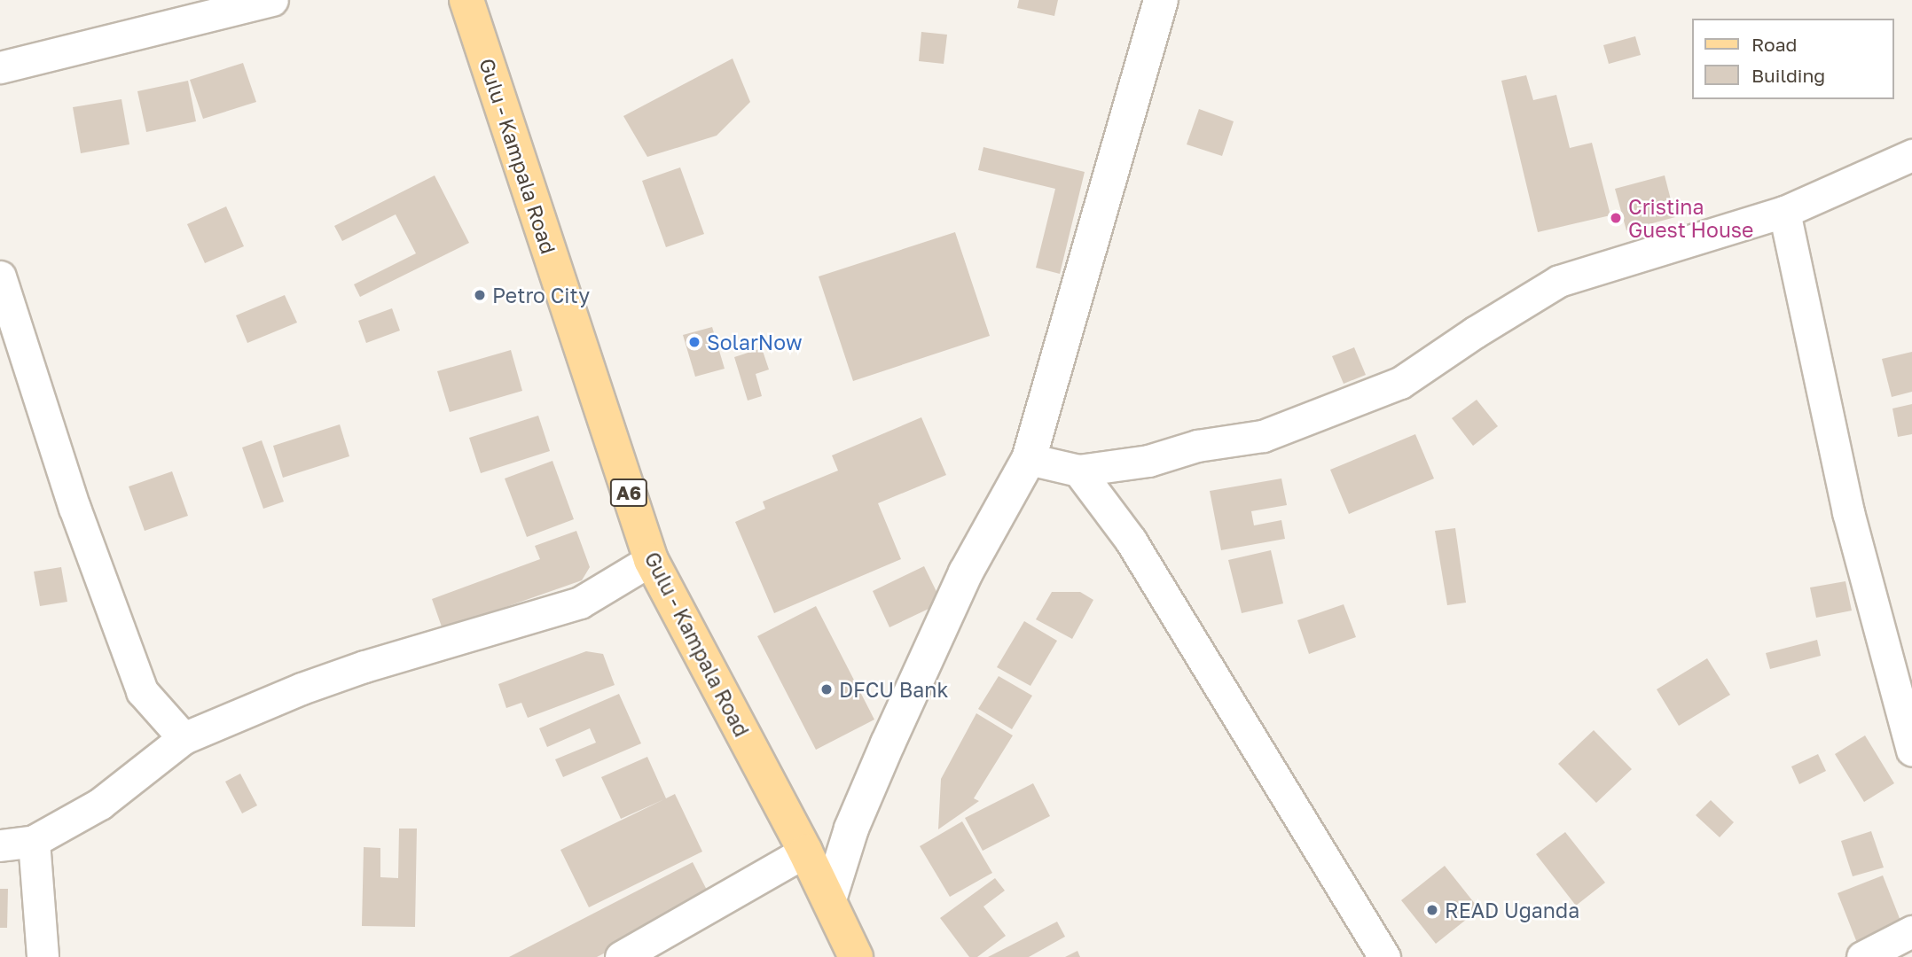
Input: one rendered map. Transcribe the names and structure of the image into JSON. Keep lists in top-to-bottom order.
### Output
{
  "streets": {
    "main road": ["Gulu - Kampala Road", "A6"]
  },
  "places": [
    "Cristina Guest House",
    "Petro City",
    "SolarNow",
    "DFCU Bank",
    "READ Uganda"
  ],
  "legend": ["Road", "Building"]
}
